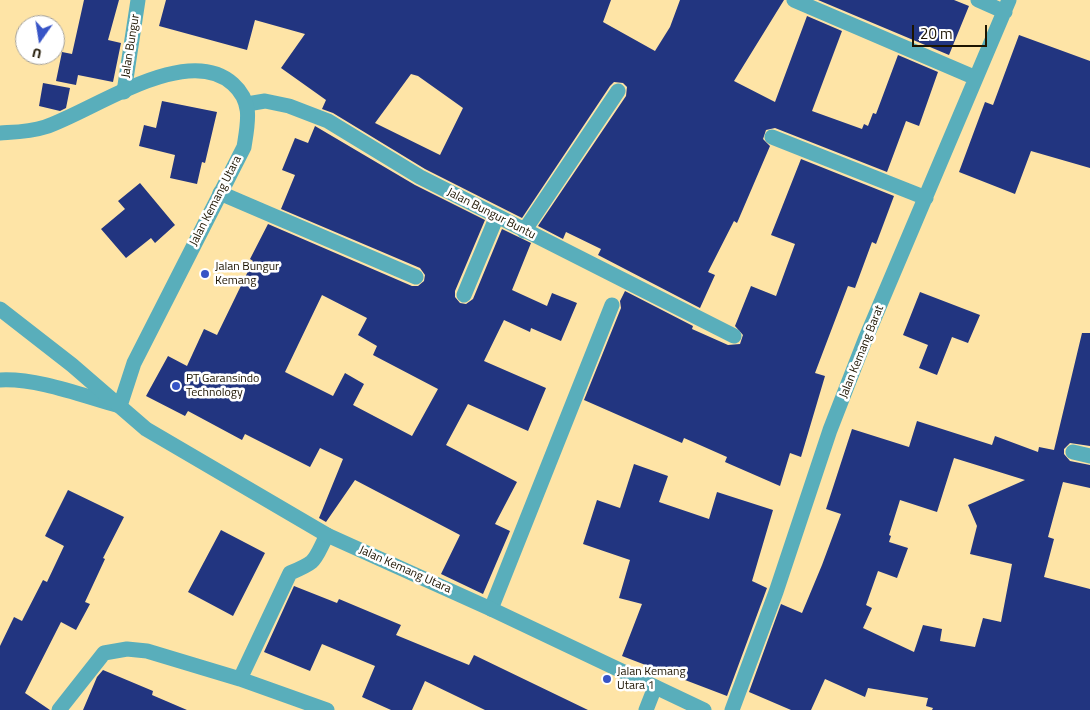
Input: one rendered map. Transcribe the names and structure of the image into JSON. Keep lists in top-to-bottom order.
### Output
{
  "streets": {
    "street": [
      "Jalan Bungur",
      "Jalan Kemang Utara",
      "Jalan Bungur Buntu",
      "Jalan Kemang Barat"
    ]
  },
  "crossings": [
    ["Jalan Kemang Utara", "Jalan Bungur Buntu"]
  ],
  "places": ["Jalan Bungur Kemang", "PT Garansindo Technology", "Jalan Kemang Utara 1"],
  "scale_bar": "20 m",
  "north": "bottom"
}
